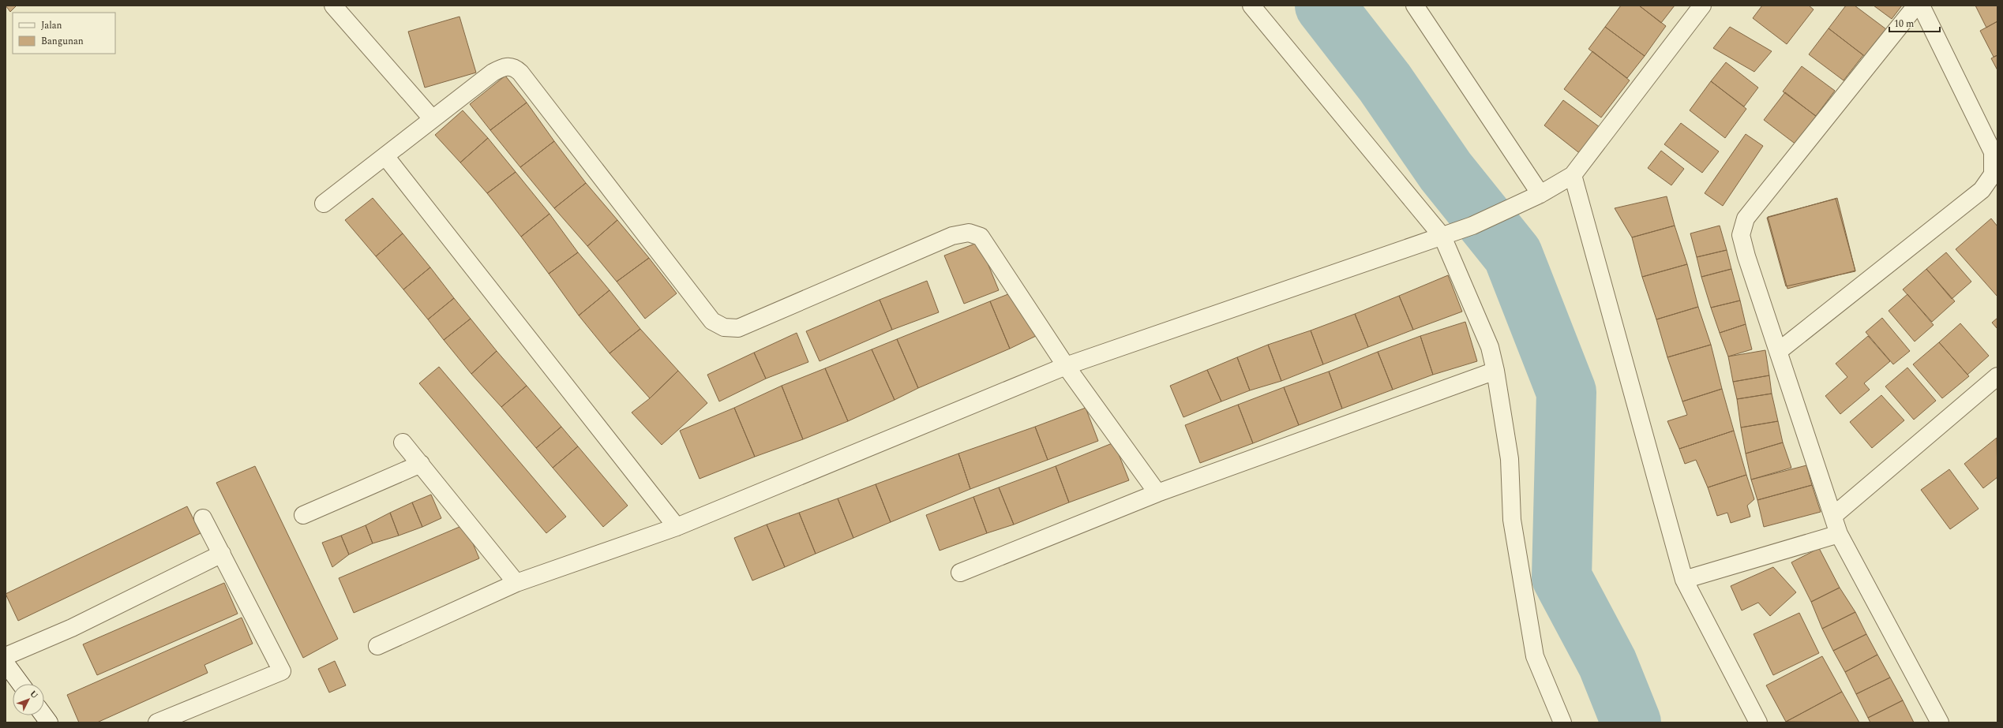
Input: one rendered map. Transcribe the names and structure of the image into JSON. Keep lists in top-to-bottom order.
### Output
{
  "legend": ["Jalan", "Bangunan"],
  "scale_bar": "10 m",
  "north": "top right"
}
